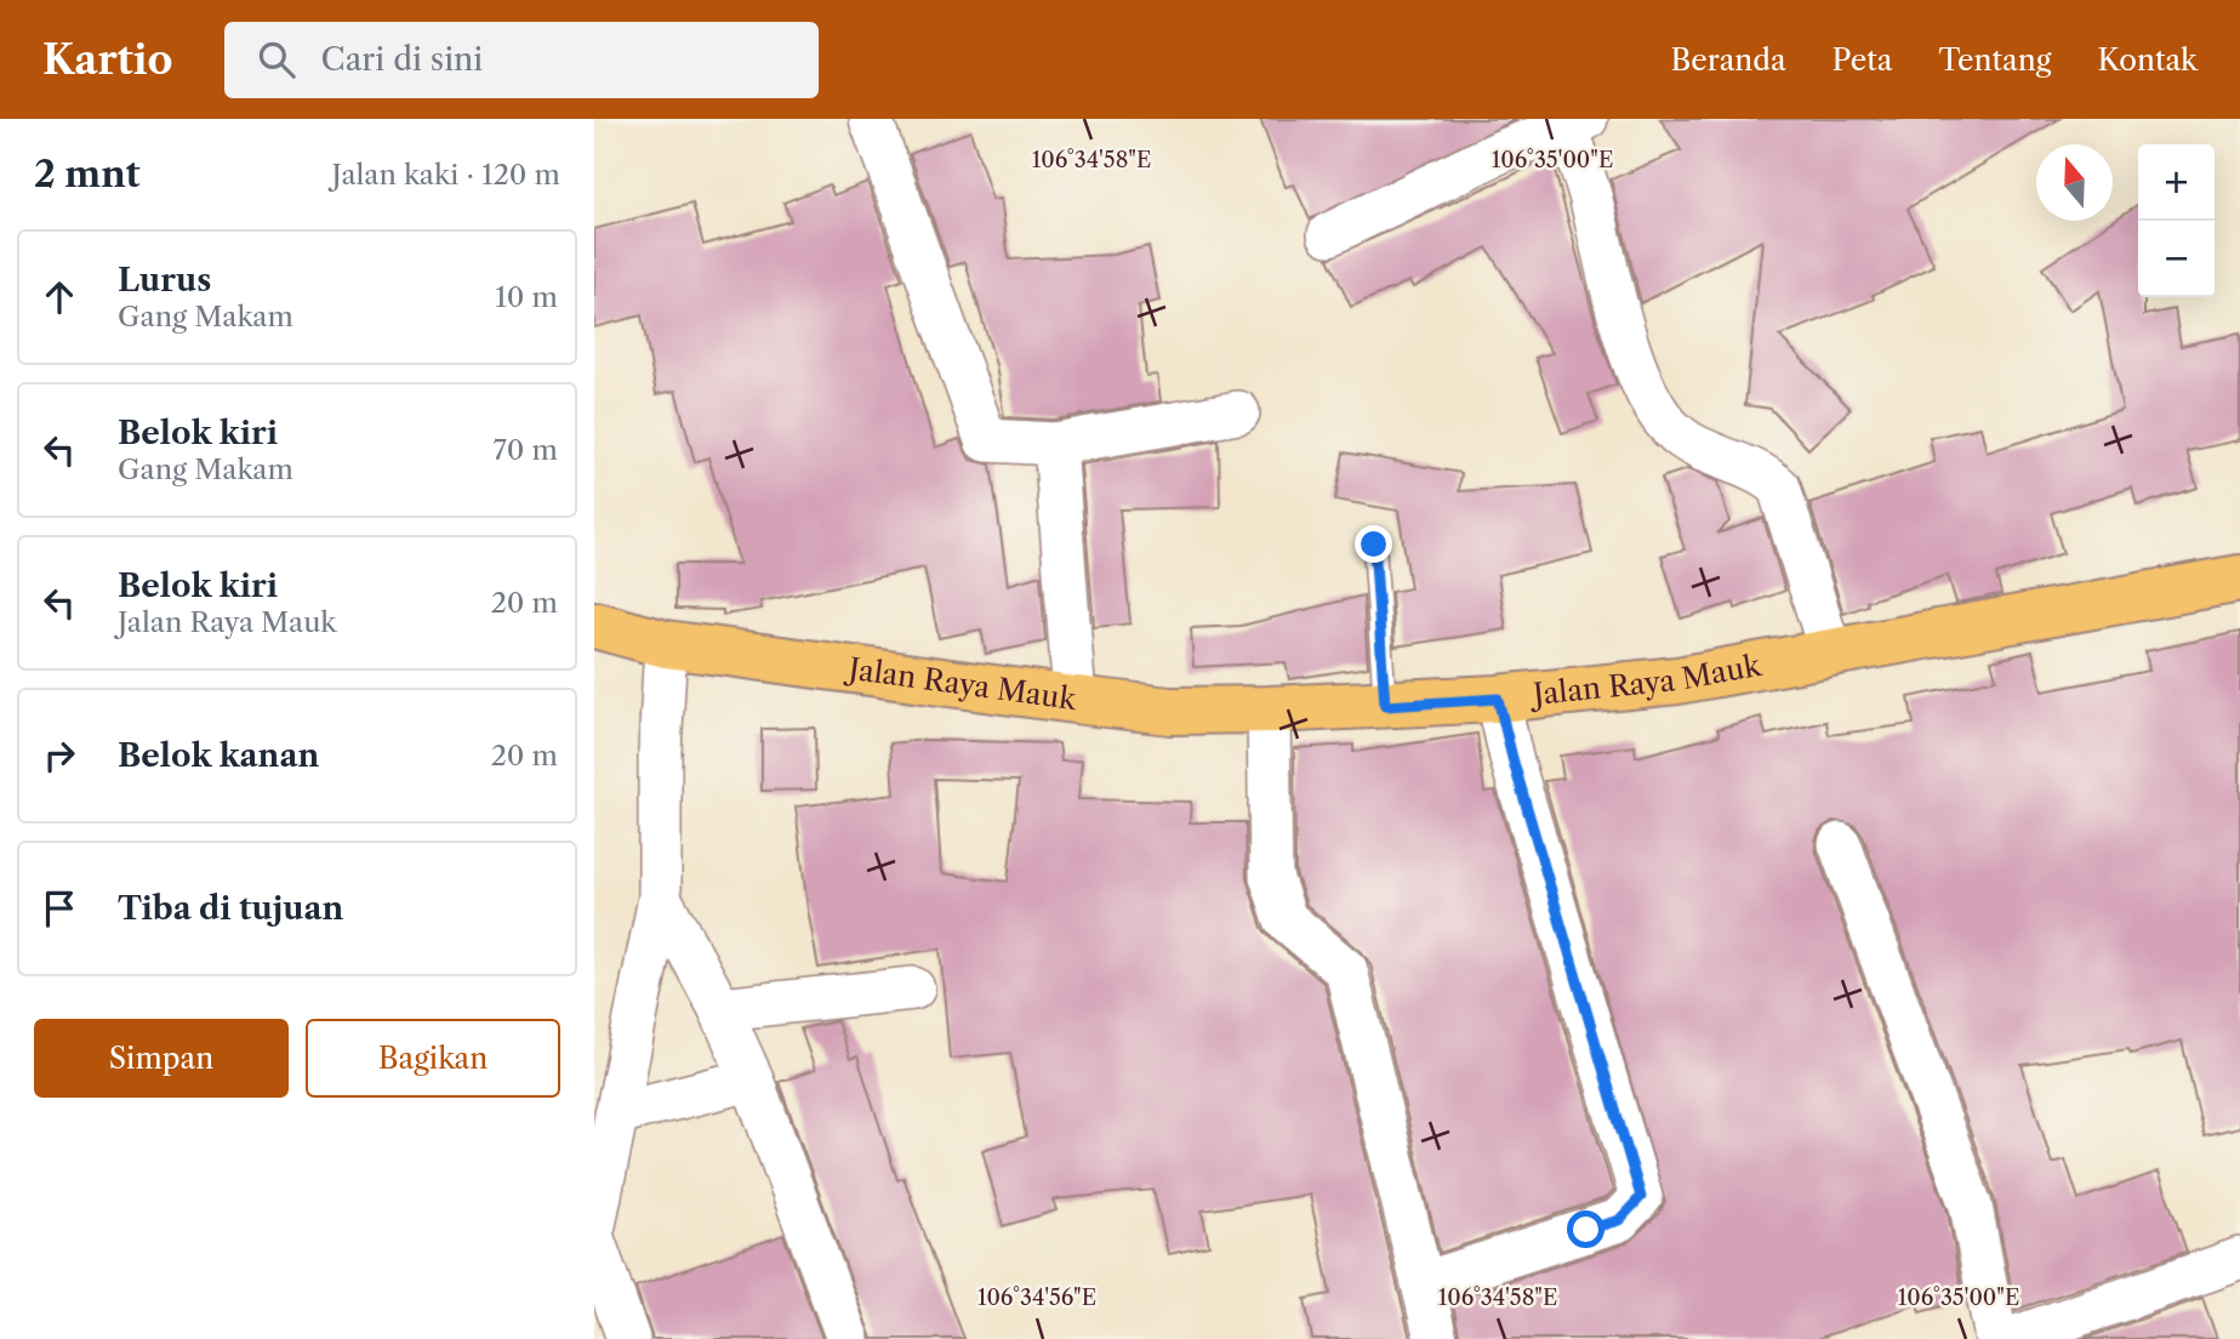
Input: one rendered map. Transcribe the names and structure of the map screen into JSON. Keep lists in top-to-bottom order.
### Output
{
  "streets": {
    "main road": ["Jalan Raya Mauk"]
  },
  "north": "top",
  "page": {
    "header": "Kartio",
    "search": "Cari di sini",
    "nav": [
      "Beranda",
      "Peta",
      "Tentang",
      "Kontak"
    ],
    "heading": ["2 mnt", "Jalan kaki · 120 m"],
    "map_buttons": ["+", "−"],
    "list": [
      ["Lurus", "Gang Makam", "10 m"],
      ["Belok kiri", "Gang Makam", "70 m"],
      ["Belok kiri", "Jalan Raya Mauk", "20 m"],
      ["Belok kanan", "20 m"],
      "Tiba di tujuan"
    ],
    "buttons": ["Simpan", "Bagikan"]
  },
  "coordinates": ["106°34'58\"E", "106°35'00\"E", "106°34'56\"E"]
}
